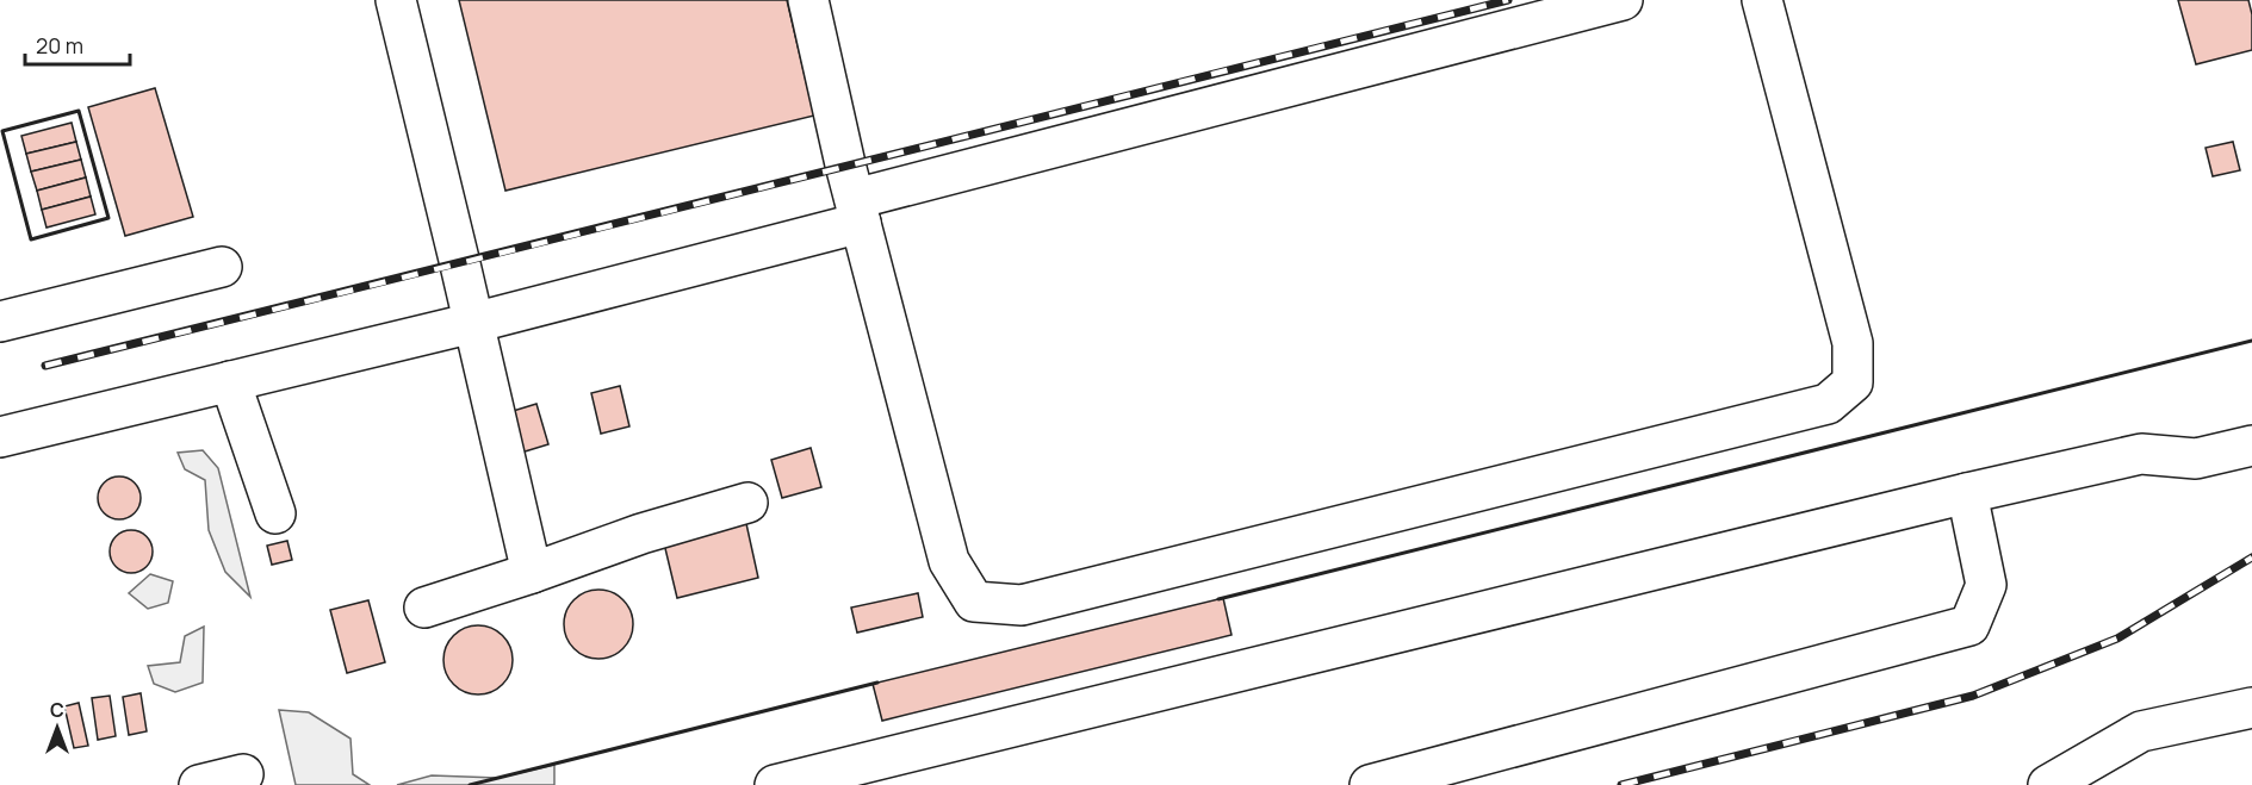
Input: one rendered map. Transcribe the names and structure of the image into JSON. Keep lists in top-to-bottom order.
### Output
{
  "scale_bar": "20 m",
  "north": "top"
}
